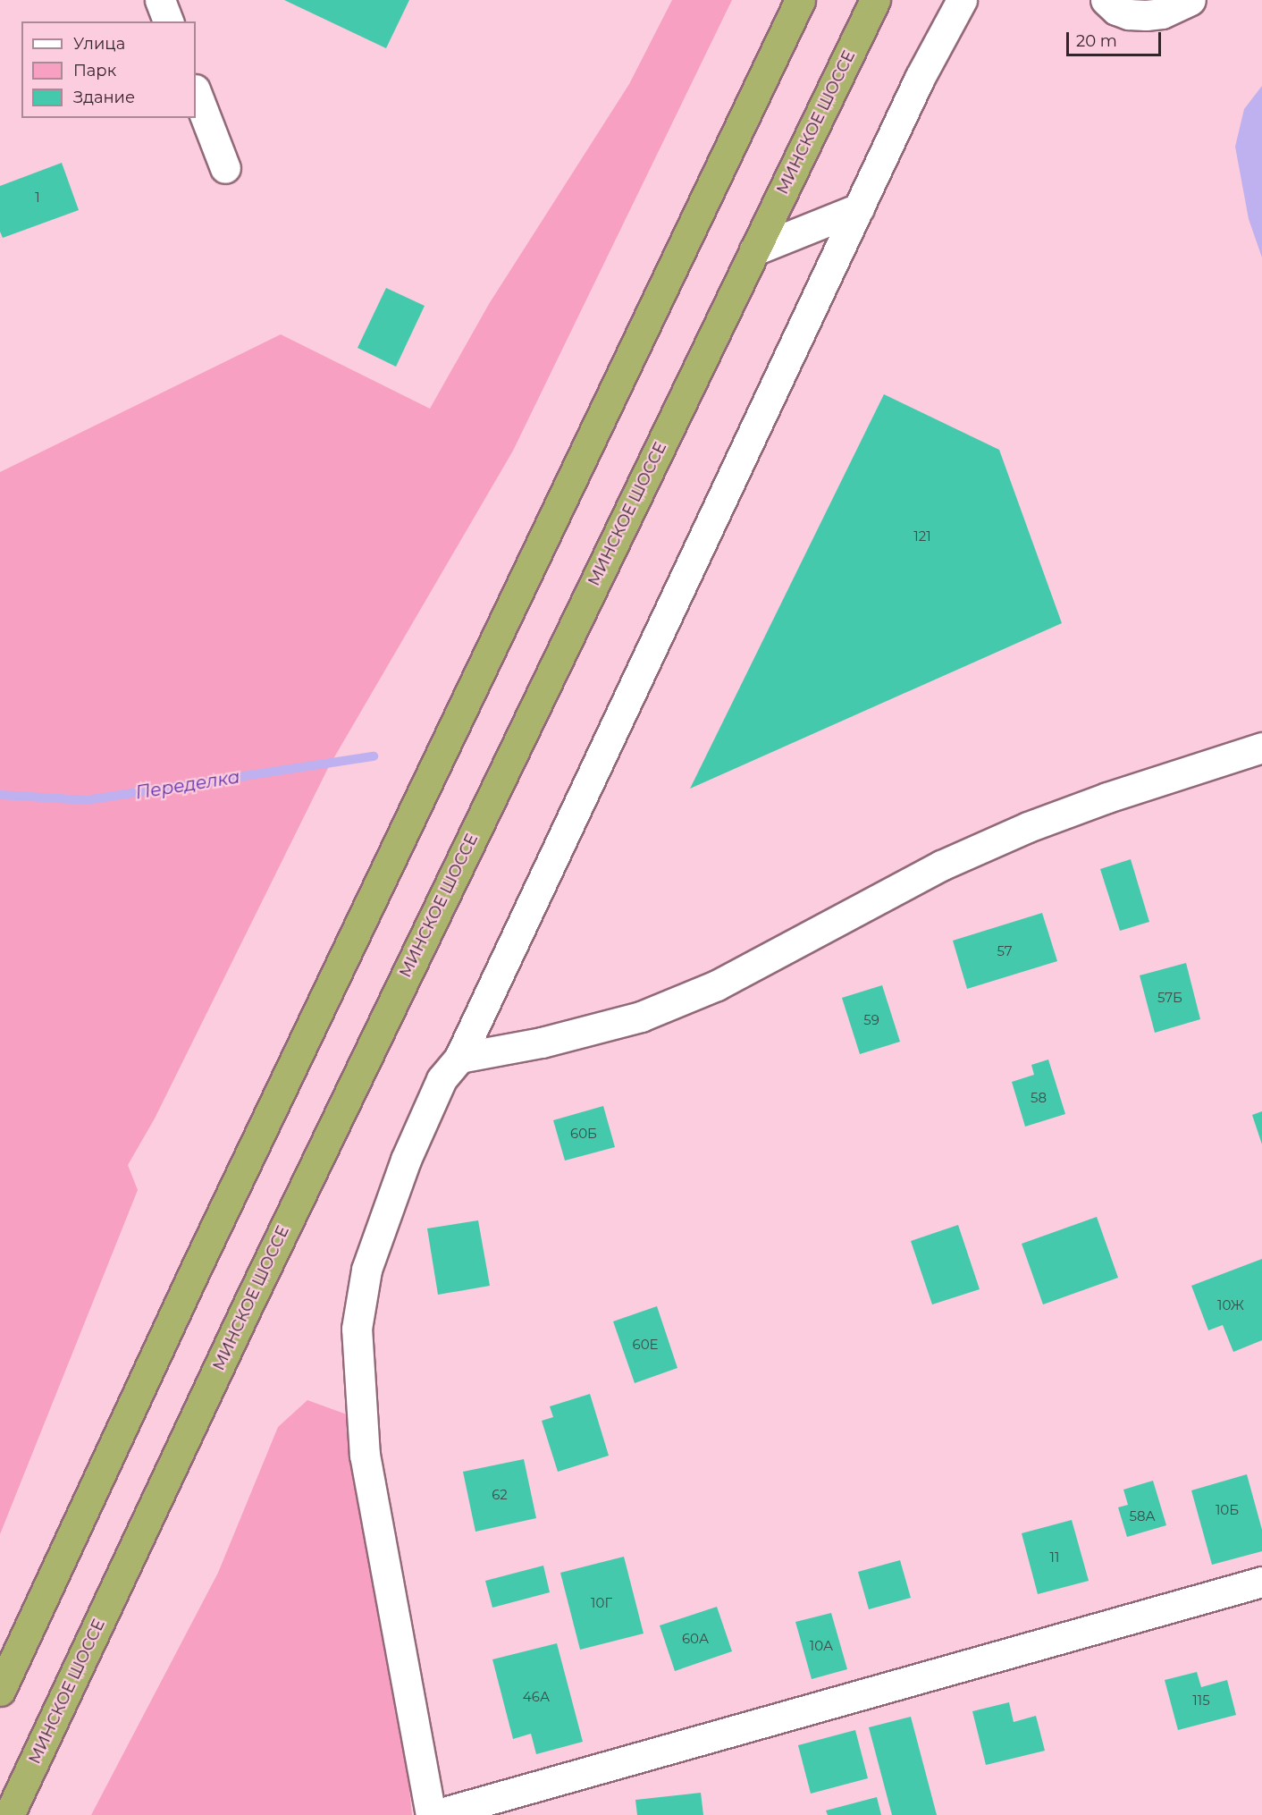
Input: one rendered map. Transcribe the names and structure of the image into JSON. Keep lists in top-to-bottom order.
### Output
{
  "streets": {
    "highway": ["МИНСКОЕ ШОССЕ"]
  },
  "water": ["Переделка"],
  "house_numbers": [
    "1",
    "121",
    "57",
    "57Б",
    "59",
    "58",
    "60Б",
    "10Ж",
    "60Е",
    "62",
    "10Б",
    "58А",
    "11",
    "10Г",
    "60А",
    "10А",
    "46А",
    "115"
  ],
  "legend": ["Улица", "Парк", "Здание"],
  "scale_bar": "20 m"
}
